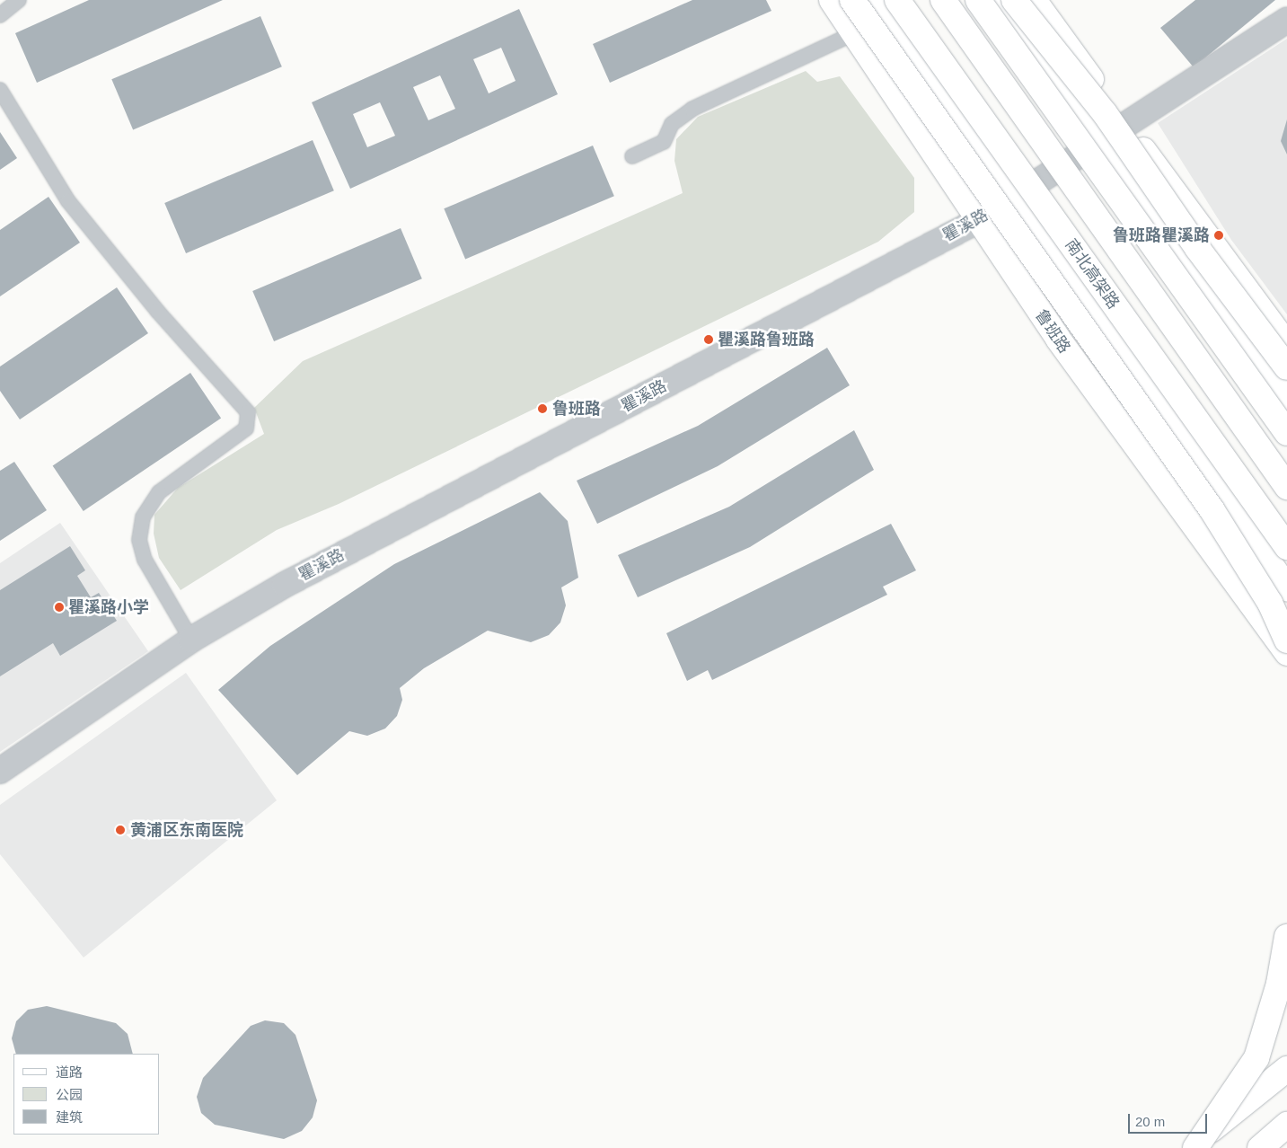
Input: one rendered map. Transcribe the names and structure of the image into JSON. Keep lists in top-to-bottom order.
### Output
{
  "streets": {
    "main road": ["南北高架路", "鲁班路"],
    "street": ["瞿溪路"]
  },
  "crossings": [
    ["瞿溪路", "鲁班路"]
  ],
  "places": [
    "鲁班路瞿溪路",
    "瞿溪路鲁班路",
    "鲁班路",
    "瞿溪路小学",
    "黄浦区东南医院"
  ],
  "legend": ["道路", "公园", "建筑"],
  "scale_bar": "20 m"
}
